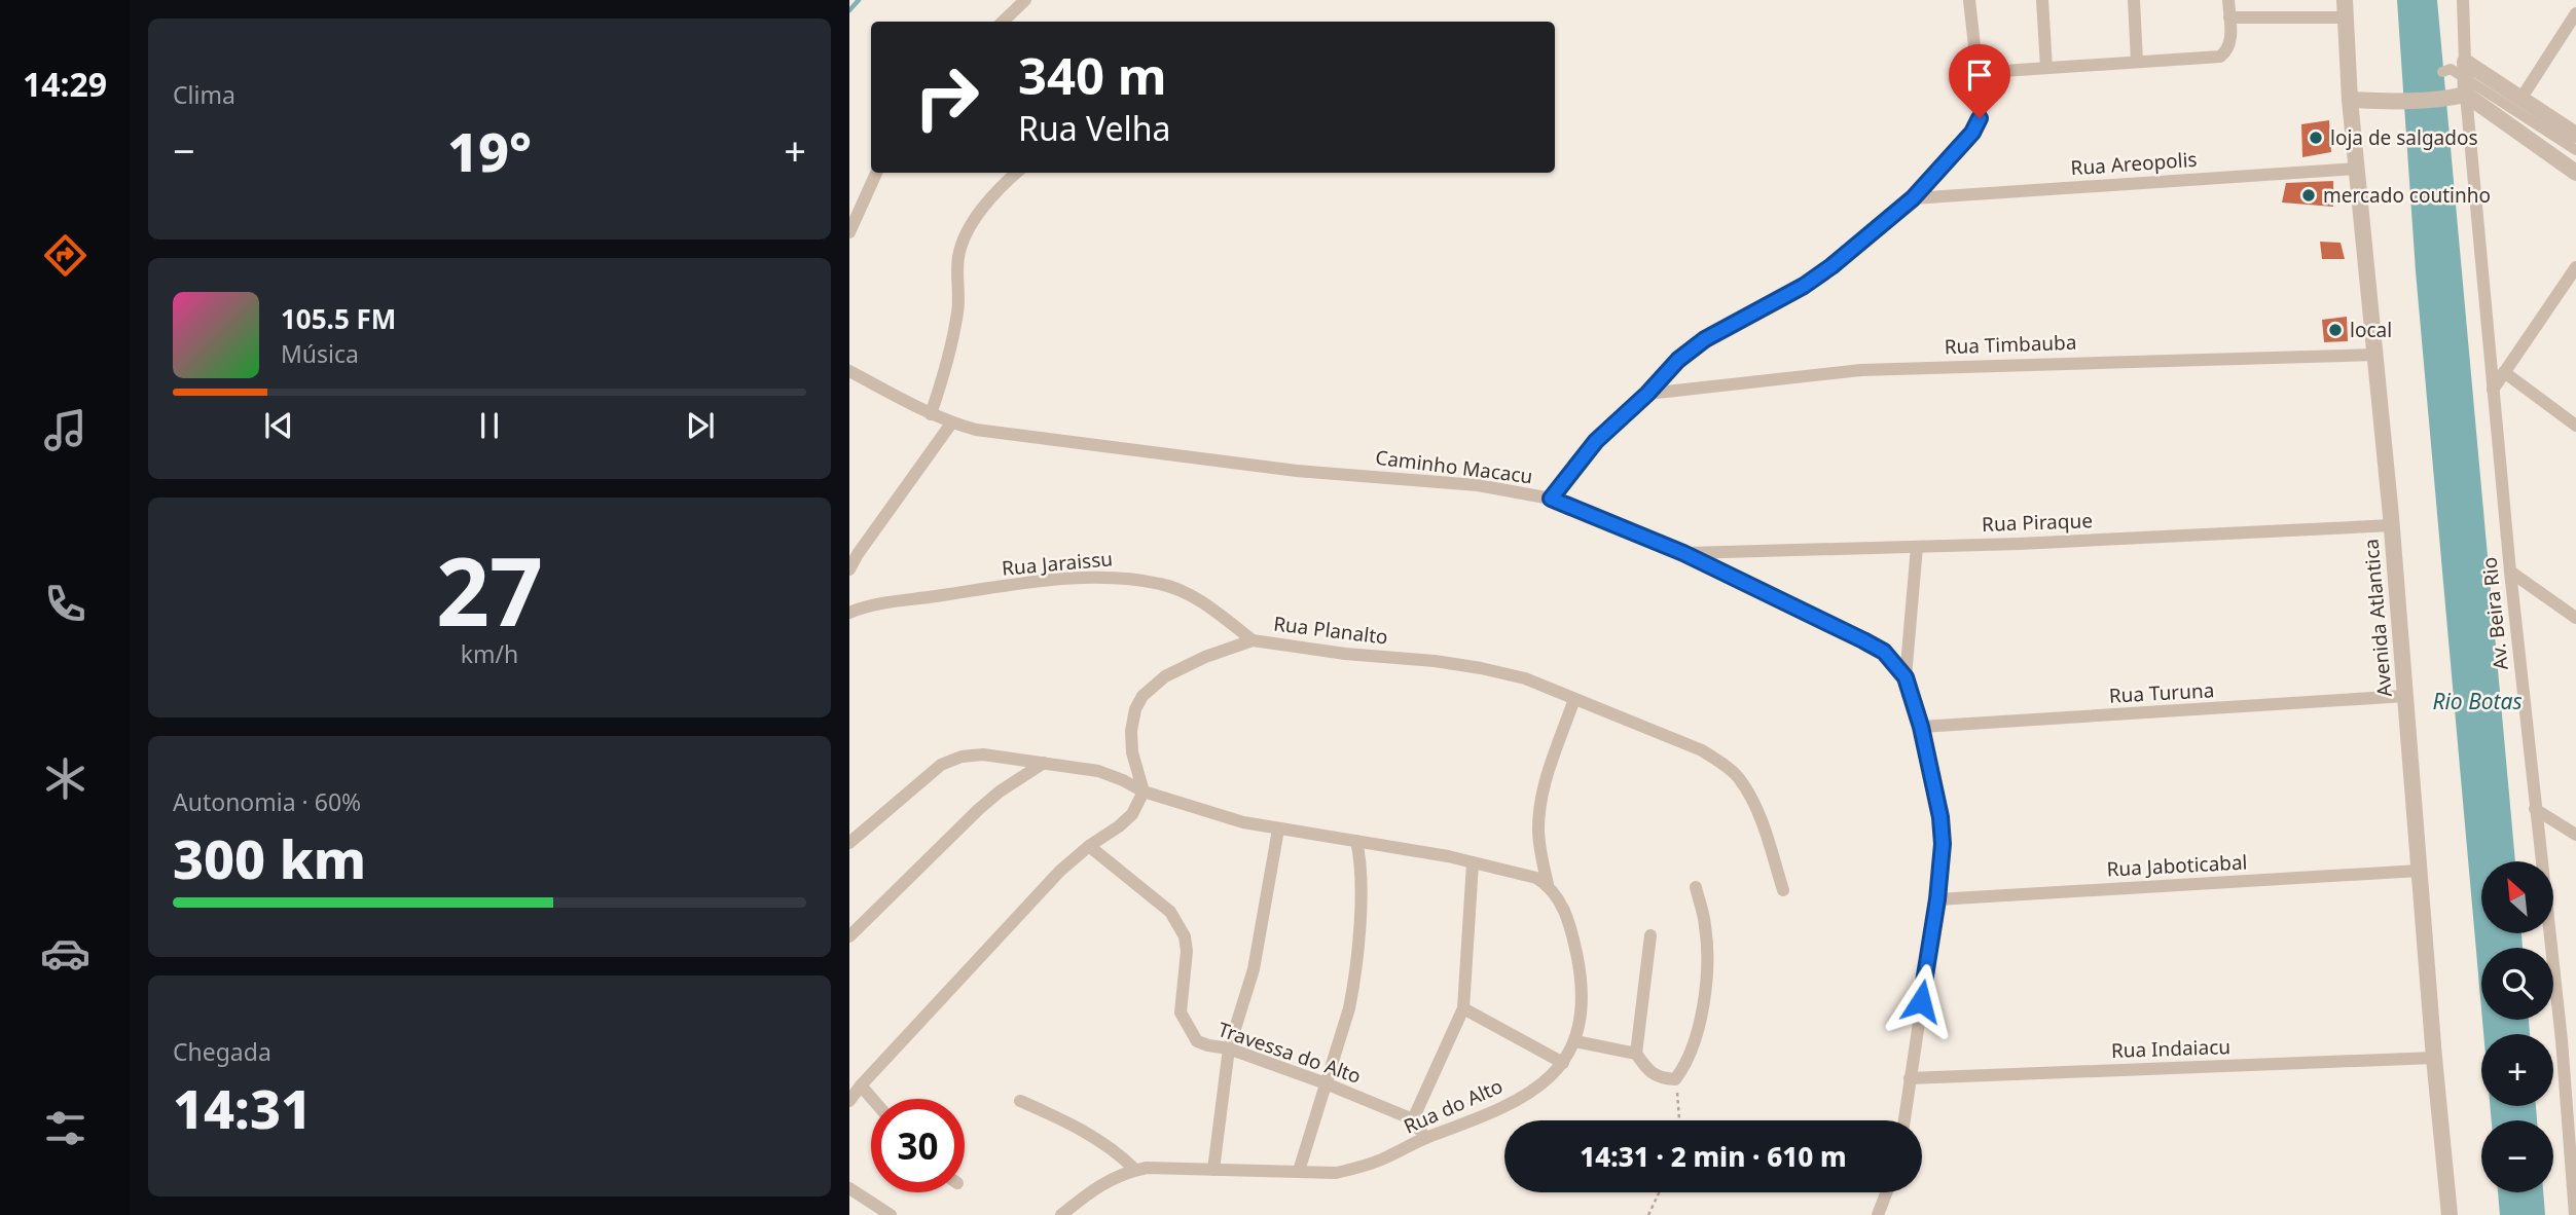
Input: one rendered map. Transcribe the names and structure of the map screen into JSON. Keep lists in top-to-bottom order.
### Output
{
  "streets": {
    "street": [
      "Rua Areopolis",
      "Rua Timbauba",
      "Caminho Macacu",
      "Rua Piraque",
      "Rua Jaraissu",
      "Av. Beira Rio",
      "Avenida Atlantica",
      "Rua Planalto",
      "Rua Turuna",
      "Rua Jaboticabal",
      "Rua Indaiacu",
      "Travessa do Alto",
      "Rua do Alto"
    ]
  },
  "crossings": [
    ["Rua Areopolis", "Avenida Atlantica"],
    ["Rua Timbauba", "Avenida Atlantica"],
    ["Caminho Macacu", "Rua Piraque"],
    ["Caminho Macacu", "Rua Turuna"],
    ["Caminho Macacu", "Rua Jaboticabal"],
    ["Caminho Macacu", "Rua Indaiacu"],
    ["Rua Piraque", "Avenida Atlantica"],
    ["Rua Jaraissu", "Rua Planalto"],
    ["Avenida Atlantica", "Rua Turuna"],
    ["Avenida Atlantica", "Rua Jaboticabal"],
    ["Avenida Atlantica", "Rua Indaiacu"],
    ["Rua Planalto", "Rua do Alto"]
  ],
  "water": ["Rio Botas"],
  "places": ["loja de salgados", "mercado coutinho", "local"],
  "north": "top left",
  "page": {
    "tabs": "14:29",
    "tile": [
      "Clima",
      ["27", "km/h"],
      ["Autonomia · 60%", "300 km"],
      ["Chegada", "14:31"]
    ],
    "turn": ["340 m", "Rua Velha"],
    "heat": ["−", "19°", "+"],
    "song": ["105.5 FM", "Música"],
    "map_buttons": ["+", "−"],
    "limit": "30",
    "trip": "14:31 · 2 min · 610 m"
  }
}
